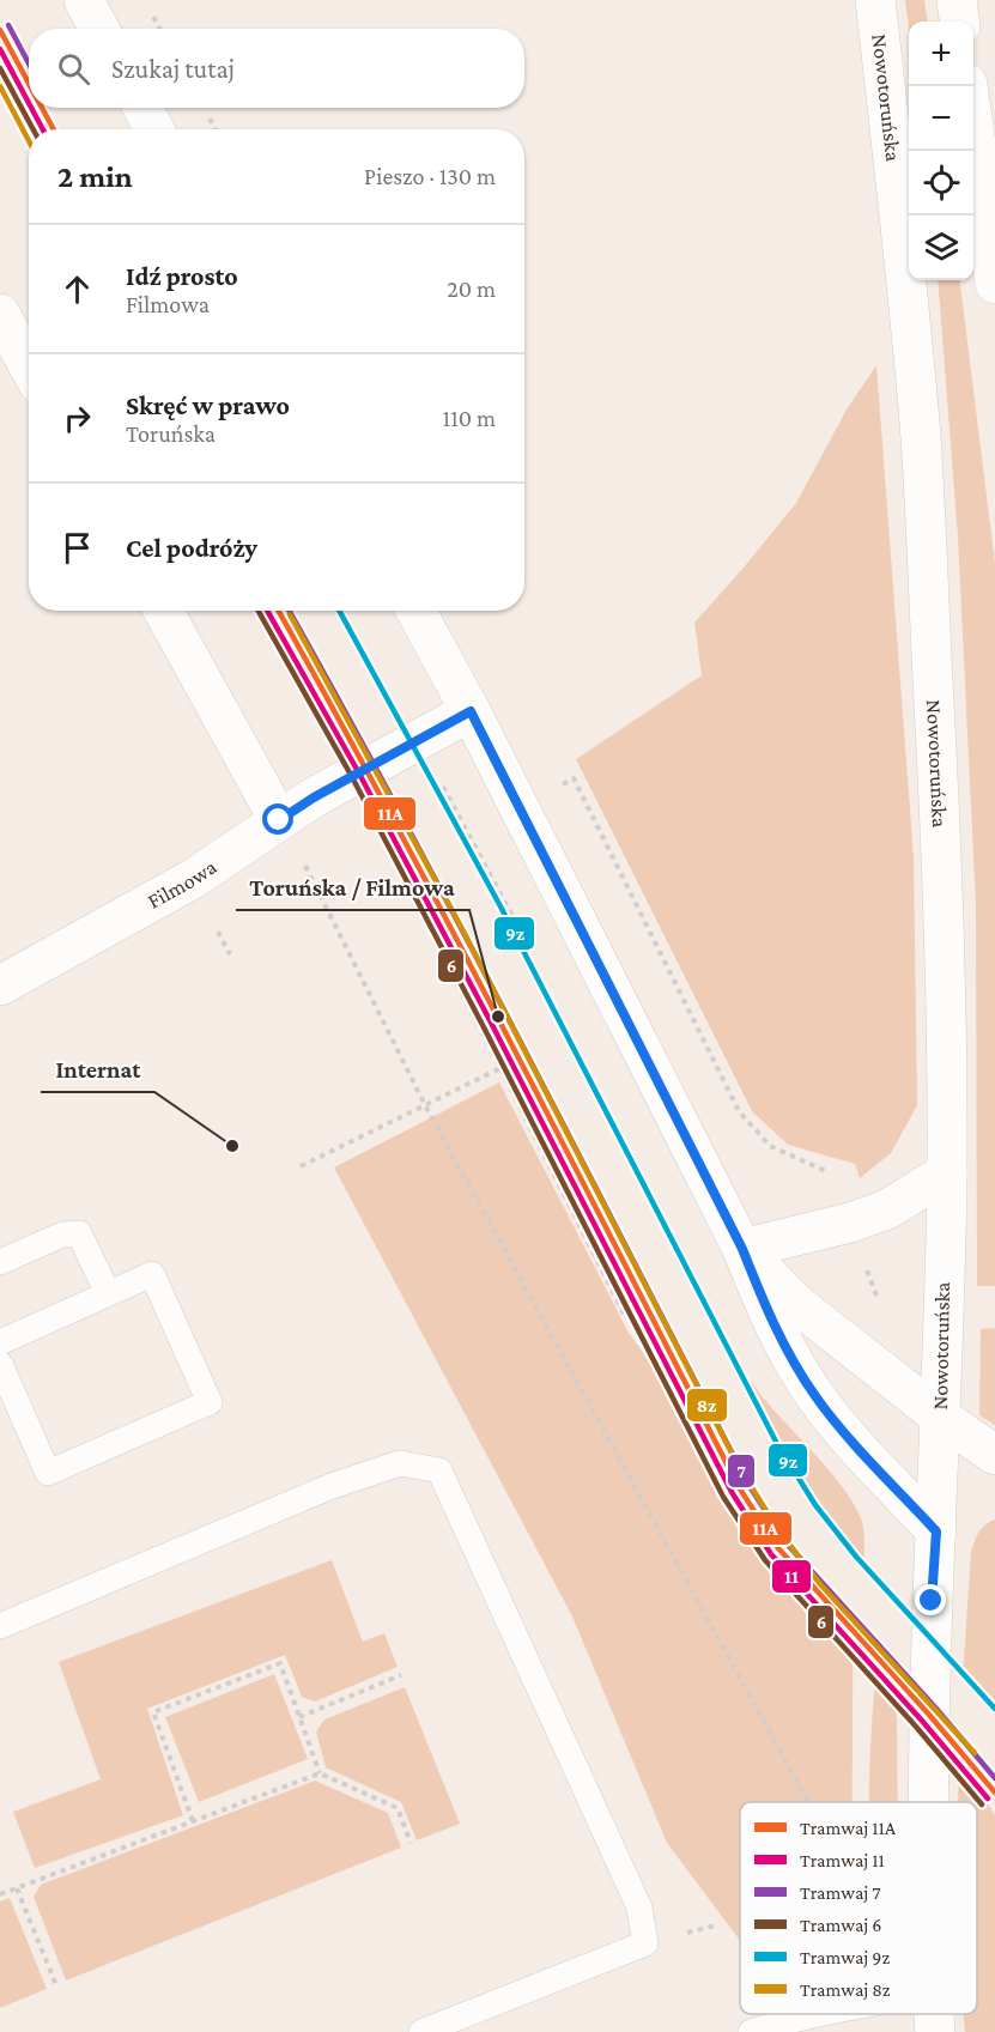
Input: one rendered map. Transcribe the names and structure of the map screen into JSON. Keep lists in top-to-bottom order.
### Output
{
  "streets": {
    "street": ["Nowotoruńska", "Filmowa"]
  },
  "places": ["Toruńska / Filmowa", "Internat"],
  "lines": [
    "tram line 7",
    "tram line 11A",
    "tram line 11",
    "tram line 6",
    "tram line 8z",
    "tram line 9z"
  ],
  "legend": [
    "Tramwaj 11A",
    "Tramwaj 11",
    "Tramwaj 7",
    "Tramwaj 6",
    "Tramwaj 9z",
    "Tramwaj 8z"
  ],
  "page": {
    "map_buttons": ["+", "−"],
    "search": "Szukaj tutaj",
    "heading": ["2 min", "Pieszo · 130 m"],
    "list": [
      ["Idź prosto", "Filmowa", "20 m"],
      ["Skręć w prawo", "Toruńska", "110 m"],
      "Cel podróży"
    ]
  }
}
